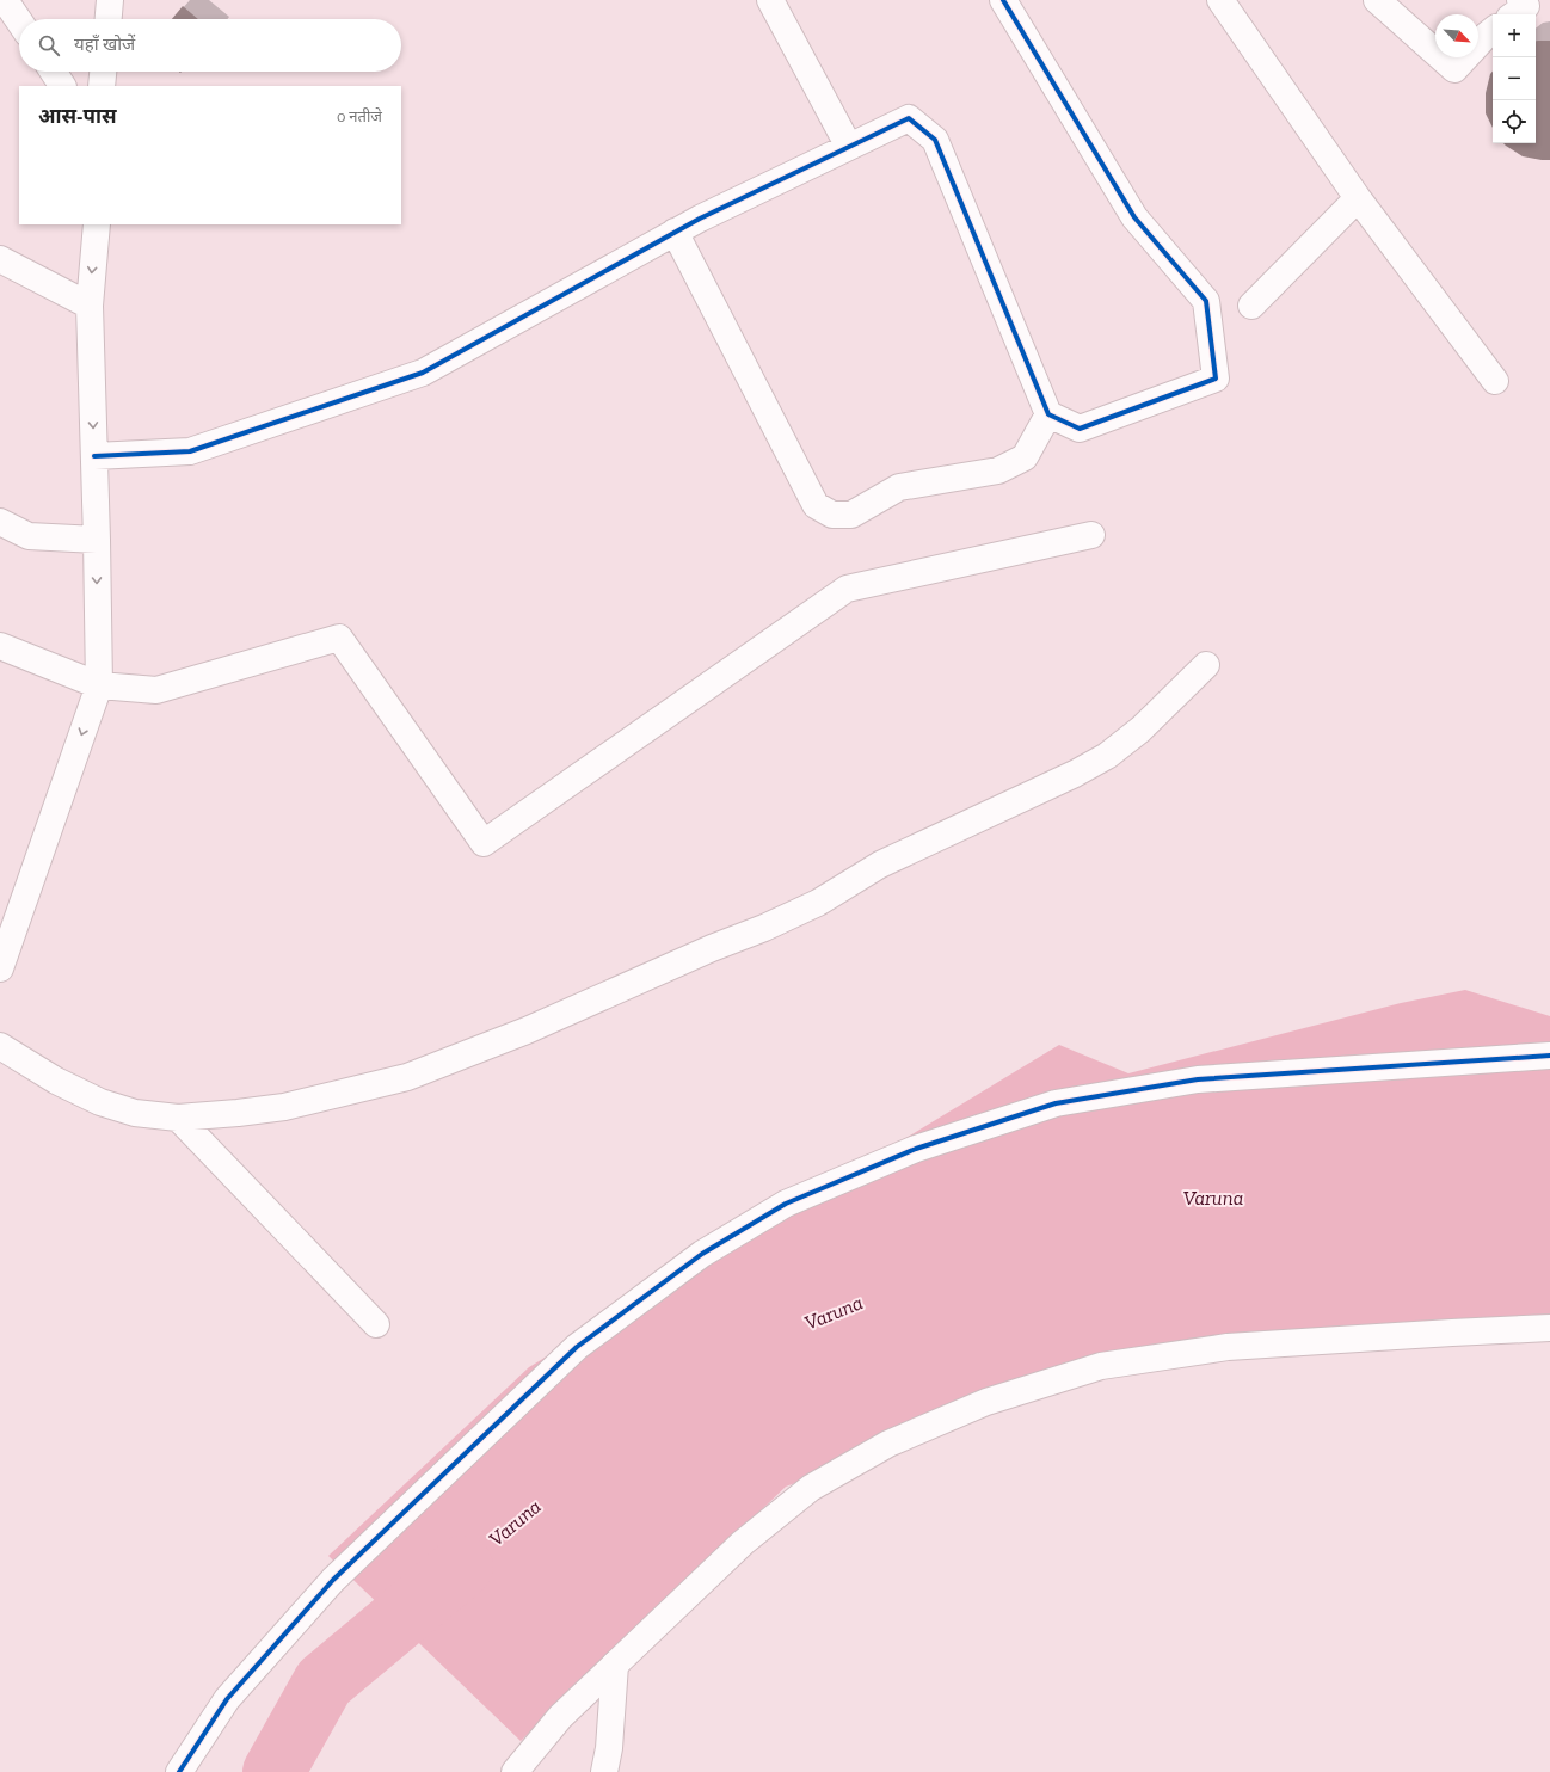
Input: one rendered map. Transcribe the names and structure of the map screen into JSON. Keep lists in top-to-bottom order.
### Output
{
  "water": ["Varuna"],
  "north": "bottom right",
  "page": {
    "map_buttons": ["+", "−"],
    "search": "यहाँ खोजें",
    "heading": ["आस-पास", "0 नतीजे"]
  }
}
